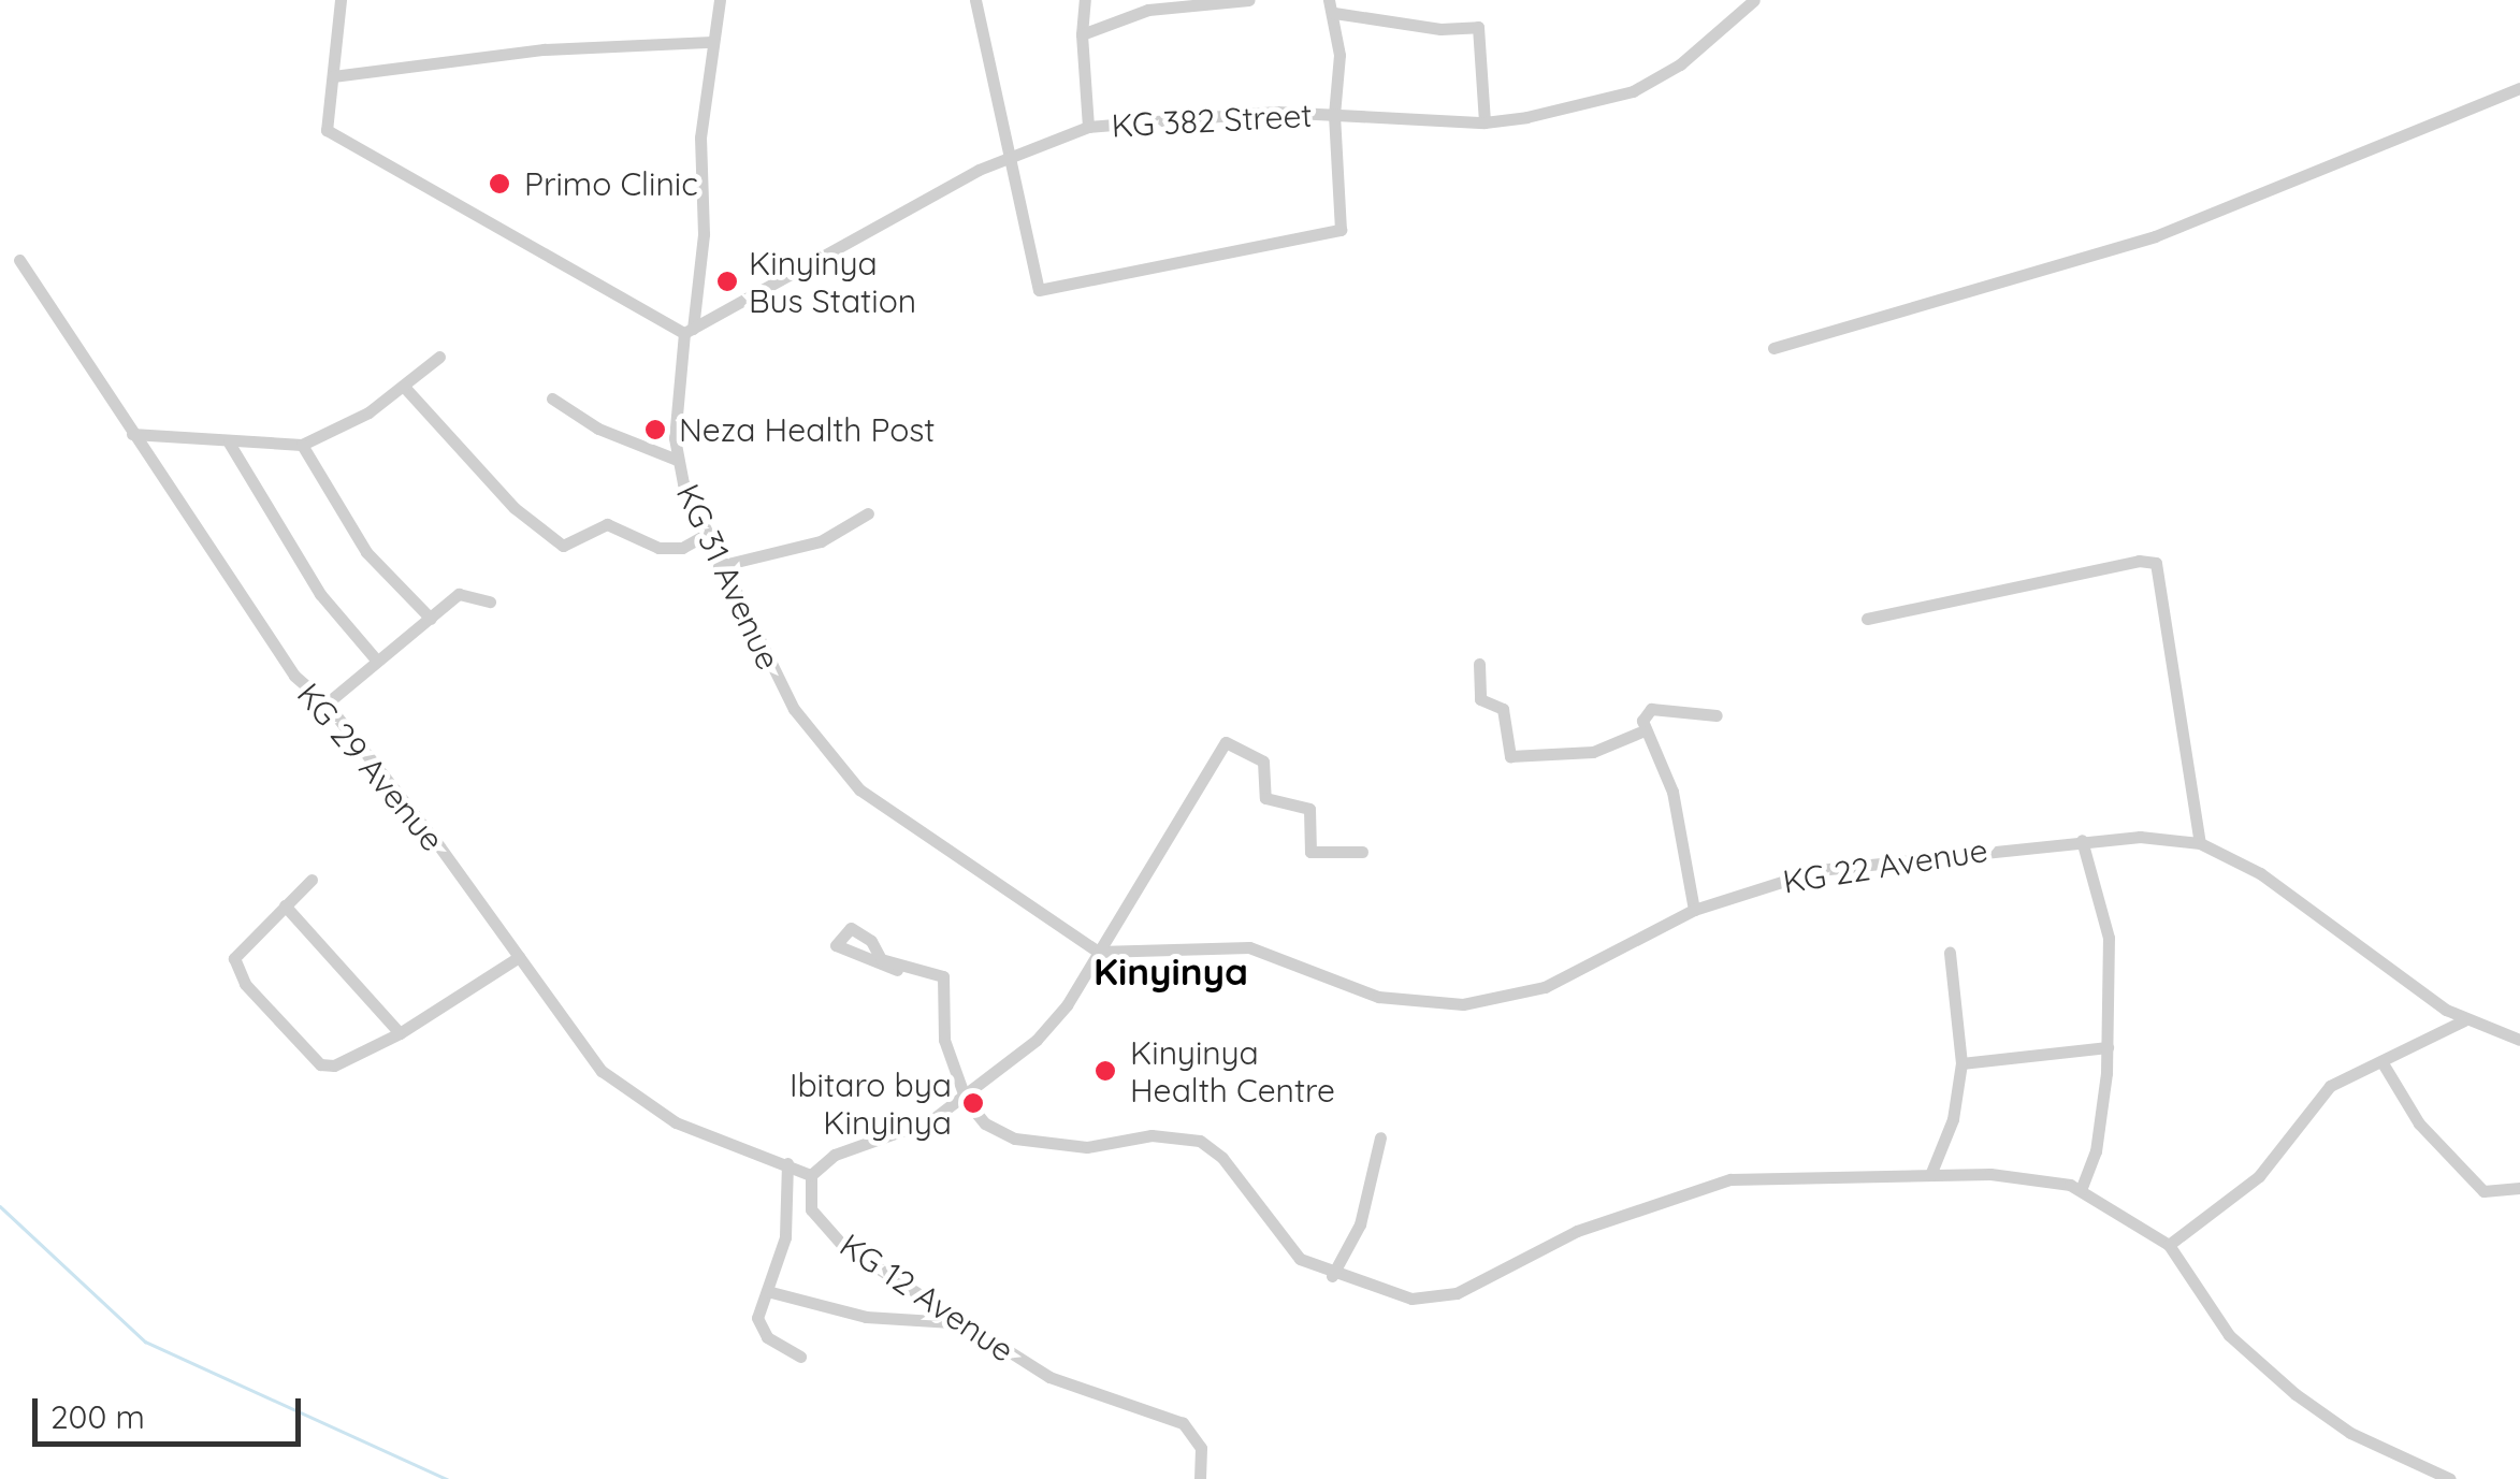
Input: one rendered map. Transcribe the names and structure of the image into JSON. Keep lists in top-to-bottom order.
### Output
{
  "streets": {
    "street": [
      "KG 382 Street",
      "KG 31 Avenue",
      "KG 29 Avenue",
      "KG 22 Avenue",
      "KG 12 Avenue"
    ]
  },
  "crossings": [
    ["KG 382 Street", "KG 31 Avenue"],
    ["KG 31 Avenue", "KG 22 Avenue"],
    ["KG 29 Avenue", "KG 12 Avenue"]
  ],
  "districts": ["Kinyinya"],
  "places": [
    "Primo Clinic",
    "Kinyinya Bus Station",
    "Neza Health Post",
    "Kinyinya Health Centre",
    "Ibitaro bya Kinyinya"
  ],
  "scale_bar": "200 m"
}
